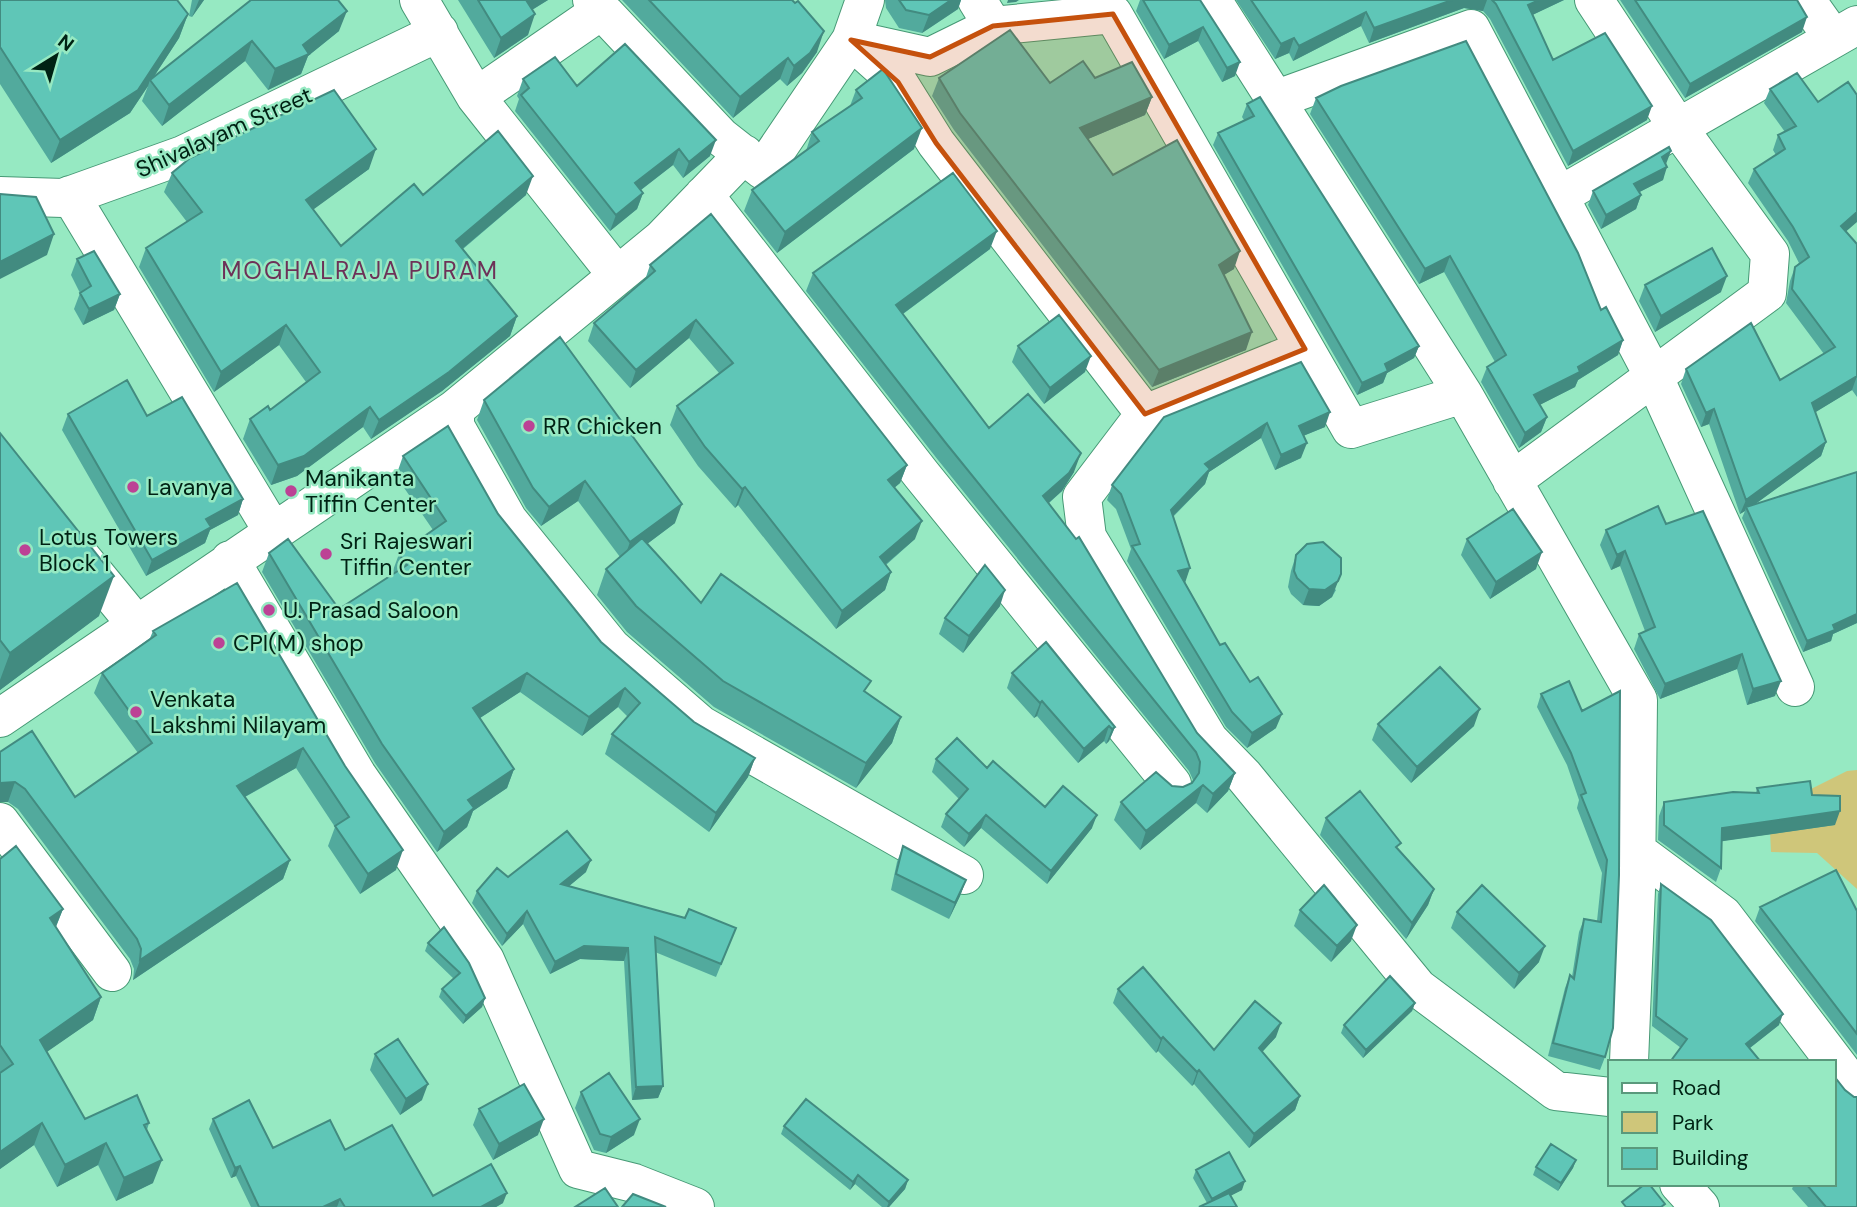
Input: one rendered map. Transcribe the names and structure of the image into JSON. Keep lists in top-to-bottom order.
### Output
{
  "streets": {
    "street": ["Shivalayam Street"]
  },
  "districts": ["MOGHALRAJA PURAM"],
  "places": [
    "RR Chicken",
    "Lavanya",
    "Manikanta Tiffin Center",
    "Lotus Towers Block 1",
    "Sri Rajeswari Tiffin Center",
    "U. Prasad Saloon",
    "CPI(M) shop",
    "Venkata Lakshmi Nilayam"
  ],
  "legend": ["Road", "Park", "Building"],
  "north": "top right"
}
